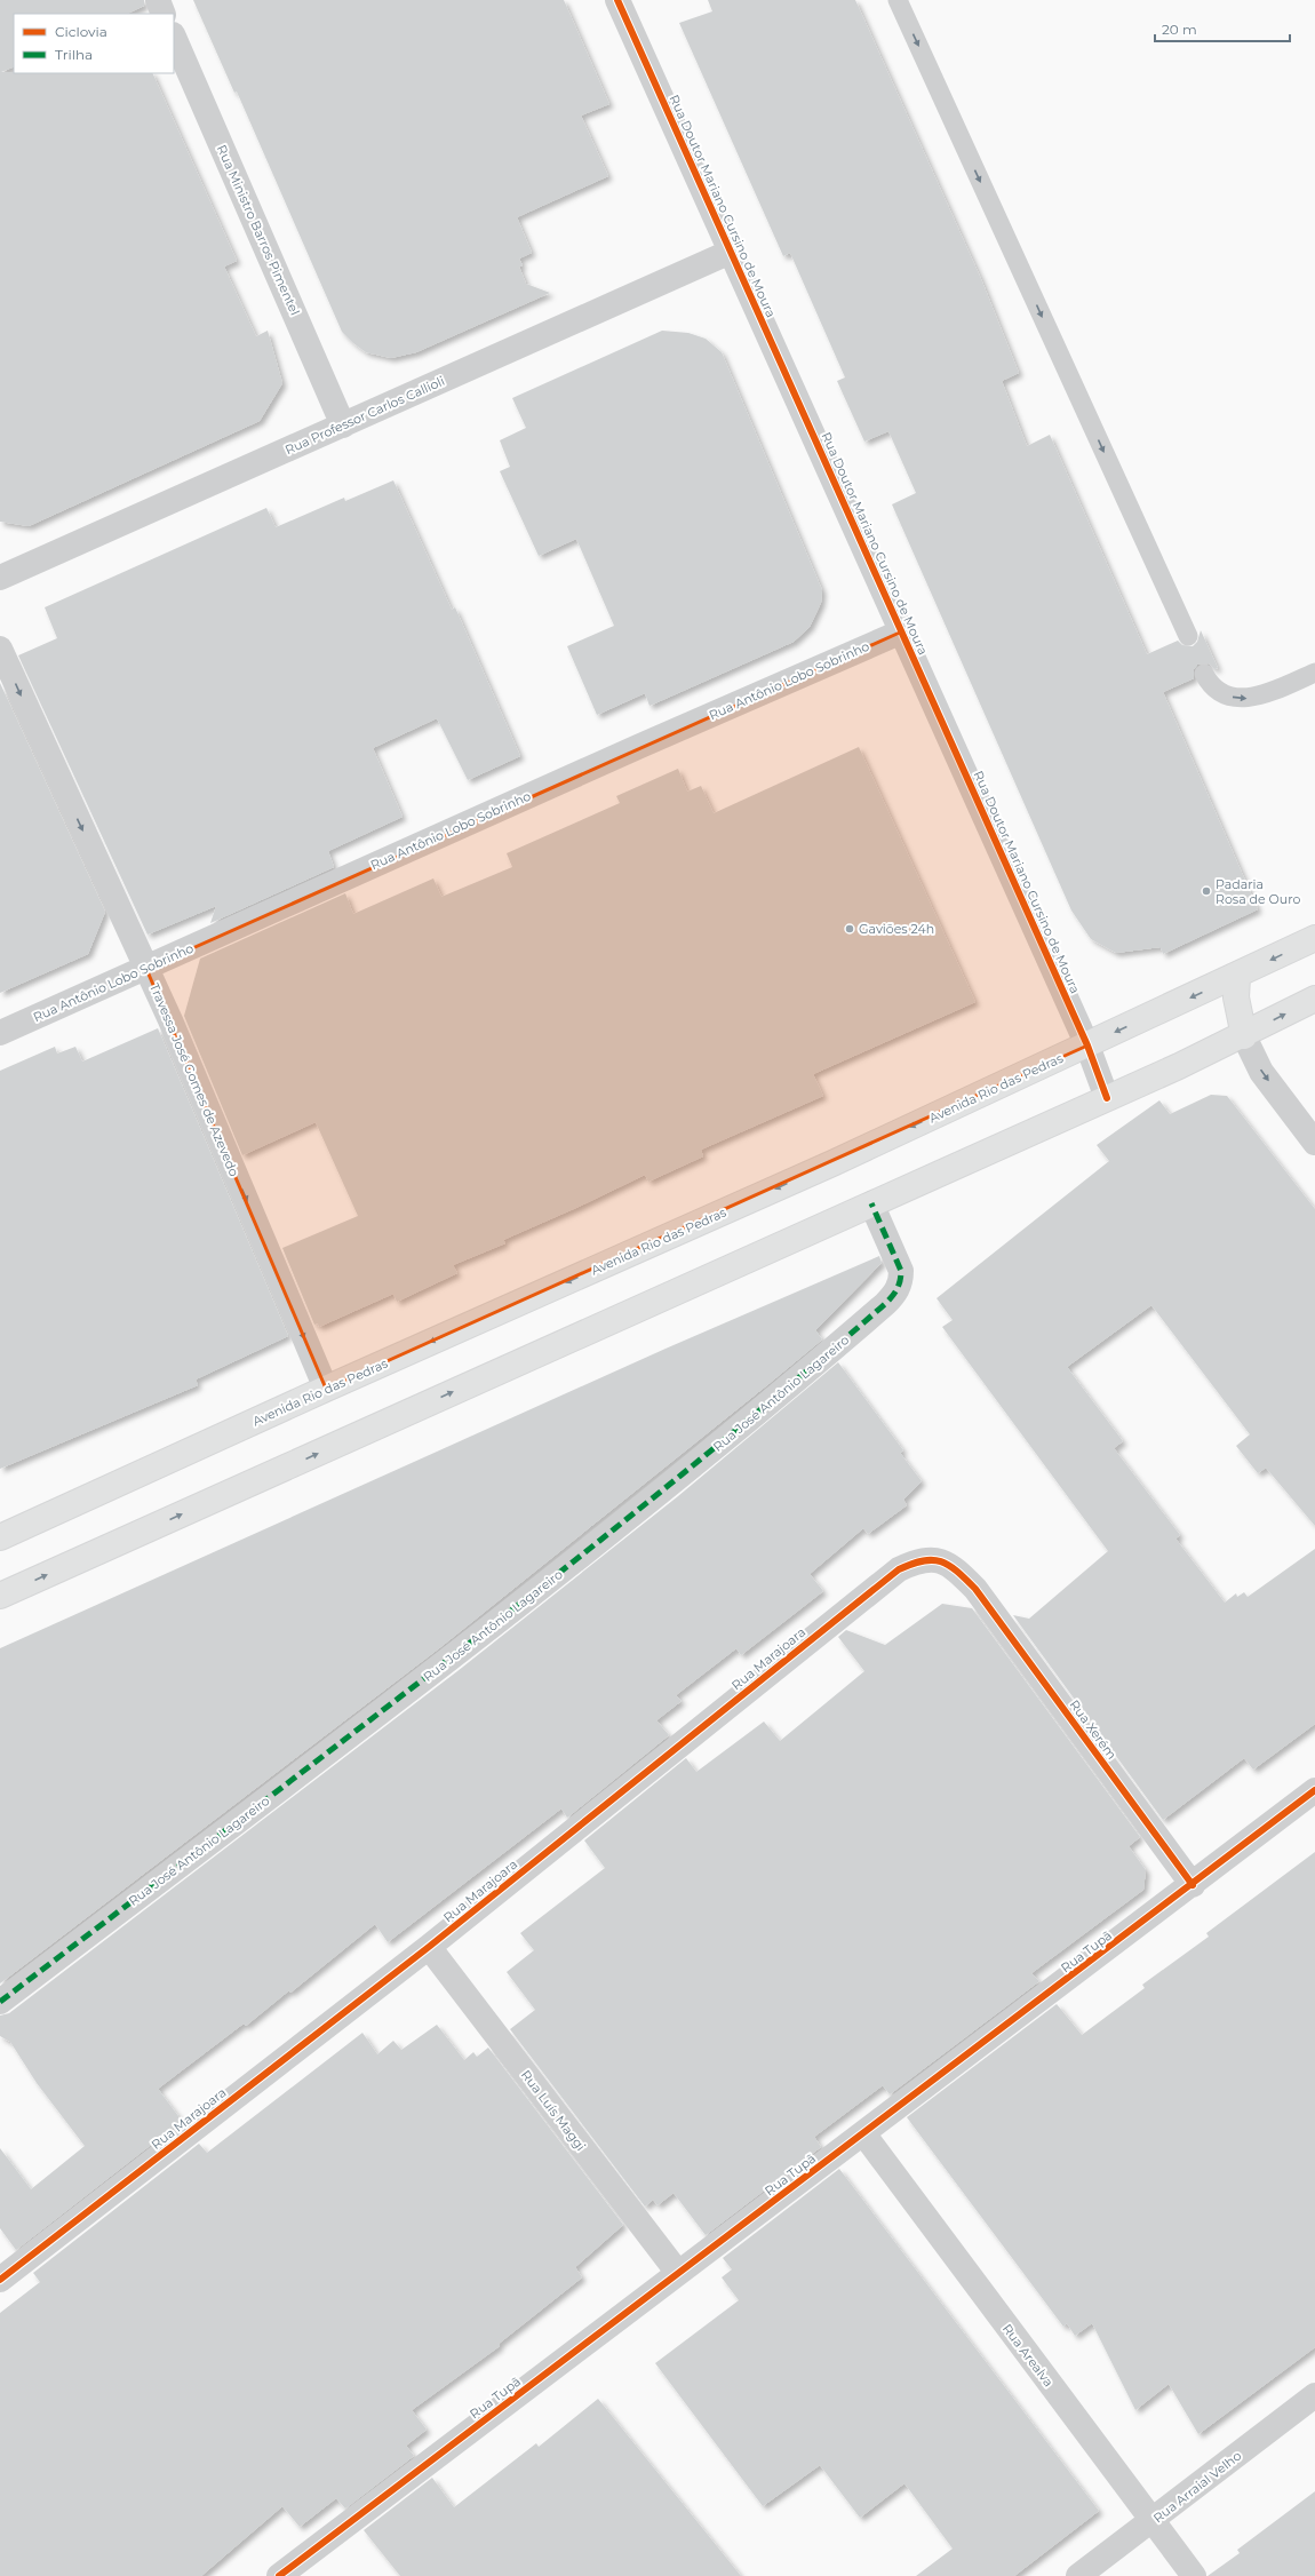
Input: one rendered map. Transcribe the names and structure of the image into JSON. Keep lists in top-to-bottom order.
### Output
{
  "streets": {
    "main road": ["Avenida Rio das Pedras"],
    "street": [
      "Rua Doutor Mariano Cursino de Moura",
      "Rua Ministro Barros Pimentel",
      "Rua Professor Carlos Callioli",
      "Rua Antônio Lobo Sobrinho",
      "Travessa José Gomes de Azevedo",
      "Rua José Antônio Lagareiro",
      "Rua Marajoara",
      "Rua Xerém",
      "Rua Tupã",
      "Rua Luís Maggi",
      "Rua Arealva",
      "Rua Arraial Velho"
    ]
  },
  "crossings": [
    ["Rua Doutor Mariano Cursino de Moura", "Rua Professor Carlos Callioli"],
    ["Rua Doutor Mariano Cursino de Moura", "Rua Antônio Lobo Sobrinho"],
    ["Rua Doutor Mariano Cursino de Moura", "Avenida Rio das Pedras"],
    ["Rua Ministro Barros Pimentel", "Rua Professor Carlos Callioli"],
    ["Rua Antônio Lobo Sobrinho", "Travessa José Gomes de Azevedo"],
    ["Travessa José Gomes de Azevedo", "Avenida Rio das Pedras"],
    ["Rua Marajoara", "Rua Xerém"],
    ["Rua Marajoara", "Rua Luís Maggi"],
    ["Rua Xerém", "Rua Tupã"],
    ["Rua Tupã", "Rua Luís Maggi"],
    ["Rua Tupã", "Rua Arealva"],
    ["Rua Arealva", "Rua Arraial Velho"]
  ],
  "one_way": ["Travessa José Gomes de Azevedo"],
  "places": ["Padaria Rosa de Ouro", "Gaviões 24h"],
  "legend": ["Ciclovia", "Trilha"],
  "scale_bar": "20 m"
}
